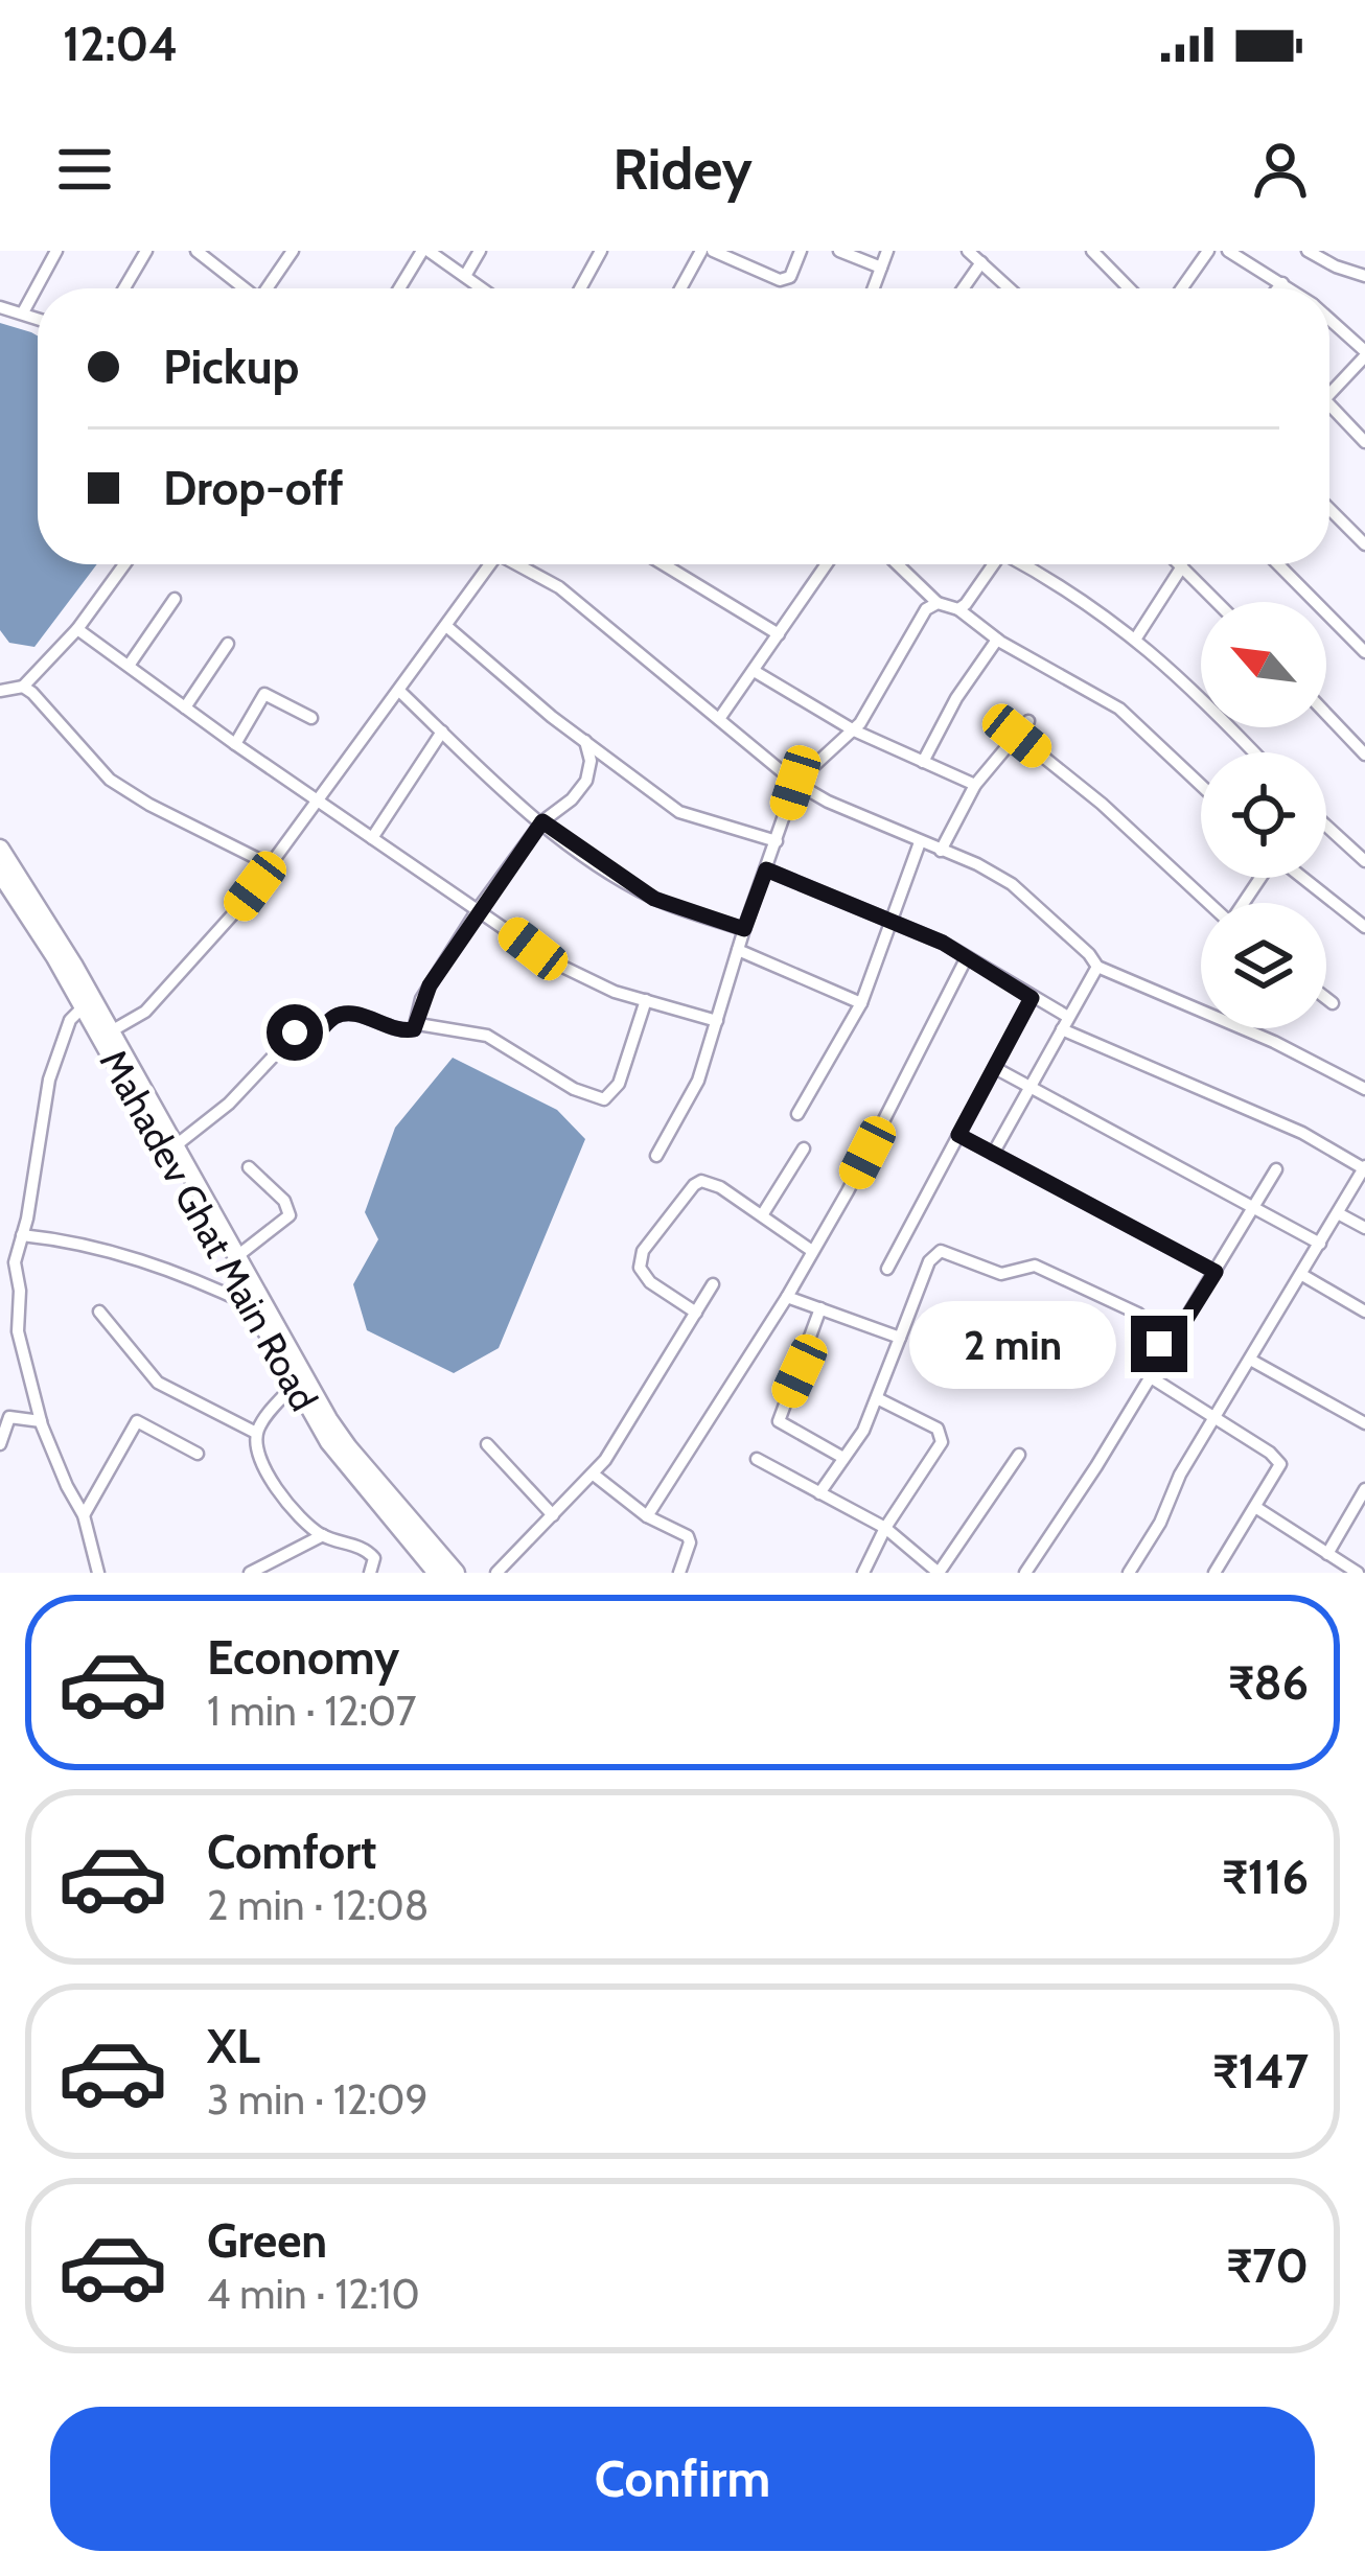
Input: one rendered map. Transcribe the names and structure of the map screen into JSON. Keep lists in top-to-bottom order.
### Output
{
  "streets": {
    "street": ["Mahadev Ghat Main Road"]
  },
  "north": "top left",
  "page": {
    "status": "12:04",
    "header": "Ridey",
    "banner": ["Pickup", "Drop-off"],
    "bubble": "2 min",
    "list": [
      {
        "name": "Economy",
        "note": "1 min · 12:07",
        "value": "₹86"
      },
      {
        "name": "Comfort",
        "note": "2 min · 12:08",
        "value": "₹116"
      },
      {
        "name": "XL",
        "note": "3 min · 12:09",
        "value": "₹147"
      },
      {
        "name": "Green",
        "note": "4 min · 12:10",
        "value": "₹70"
      }
    ],
    "buttons": "Confirm"
  }
}
